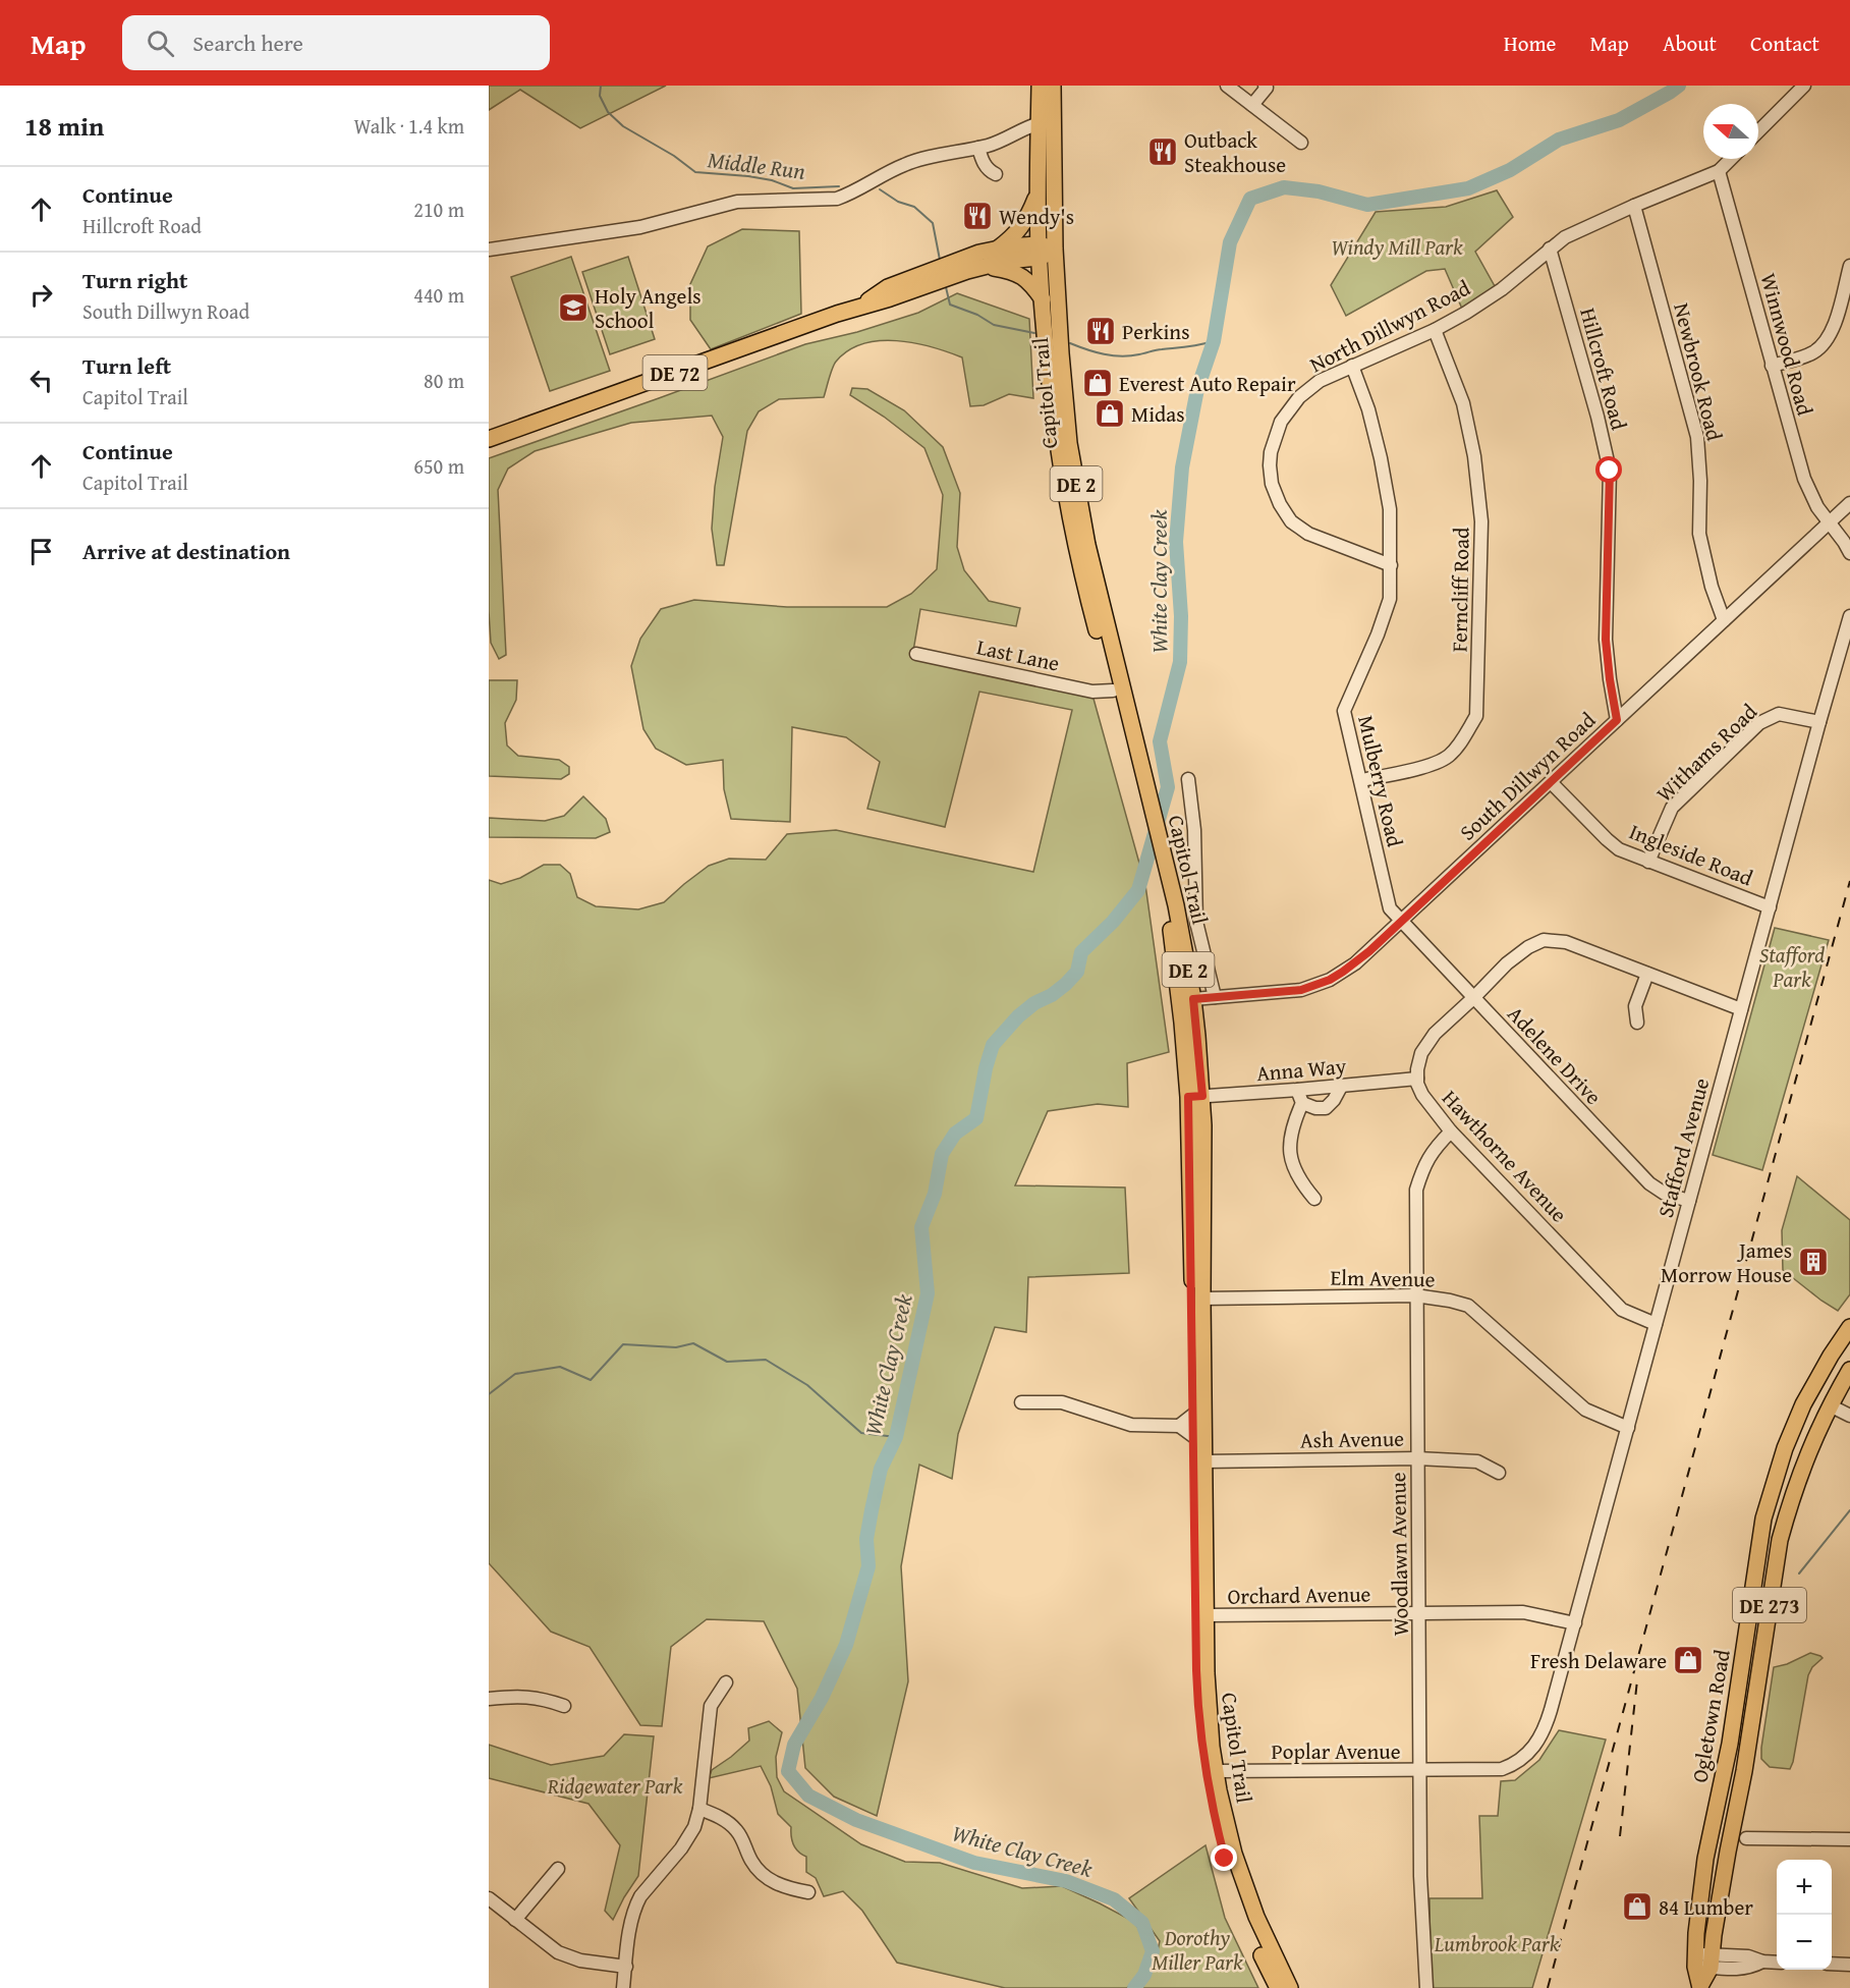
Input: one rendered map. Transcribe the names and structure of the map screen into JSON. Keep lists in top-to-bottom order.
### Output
{
  "streets": {
    "main road": [
      "DE 72",
      "Capitol Trail",
      "DE 2",
      "DE 273",
      "Ogletown Road"
    ],
    "street": [
      "North Dillwyn Road",
      "Winnwood Road",
      "Hillcroft Road",
      "Newbrook Road",
      "Ferncliff Road",
      "Last Lane",
      "Withams Road",
      "South Dillwyn Road",
      "Mulberry Road",
      "Ingleside Road",
      "Adelene Drive",
      "Anna Way",
      "Stafford Avenue",
      "Hawthorne Avenue",
      "Elm Avenue",
      "Ash Avenue",
      "Woodlawn Avenue",
      "Orchard Avenue",
      "Poplar Avenue"
    ]
  },
  "crossings": [
    ["North Dillwyn Road", "Winnwood Road"],
    ["North Dillwyn Road", "Hillcroft Road"],
    ["North Dillwyn Road", "Newbrook Road"],
    ["North Dillwyn Road", "Ferncliff Road"],
    ["North Dillwyn Road", "Mulberry Road"],
    ["Winnwood Road", "South Dillwyn Road"],
    ["Hillcroft Road", "South Dillwyn Road"],
    ["Newbrook Road", "South Dillwyn Road"],
    ["DE 72", "Capitol Trail"],
    ["Capitol Trail", "Last Lane"],
    ["Capitol Trail", "South Dillwyn Road"],
    ["Capitol Trail", "Anna Way"],
    ["Capitol Trail", "Elm Avenue"],
    ["Capitol Trail", "Ash Avenue"],
    ["Capitol Trail", "Orchard Avenue"],
    ["Capitol Trail", "Poplar Avenue"],
    ["Ferncliff Road", "Mulberry Road"],
    ["Withams Road", "Ingleside Road"],
    ["Withams Road", "Stafford Avenue"],
    ["South Dillwyn Road", "Mulberry Road"],
    ["South Dillwyn Road", "Ingleside Road"],
    ["South Dillwyn Road", "Adelene Drive"],
    ["Mulberry Road", "Adelene Drive"],
    ["Ingleside Road", "Stafford Avenue"],
    ["Adelene Drive", "Stafford Avenue"],
    ["Adelene Drive", "Hawthorne Avenue"],
    ["Anna Way", "Hawthorne Avenue"],
    ["Stafford Avenue", "Hawthorne Avenue"],
    ["Stafford Avenue", "Elm Avenue"],
    ["Stafford Avenue", "Woodlawn Avenue"],
    ["Stafford Avenue", "Orchard Avenue"],
    ["Stafford Avenue", "Poplar Avenue"],
    ["Hawthorne Avenue", "Woodlawn Avenue"],
    ["Elm Avenue", "Woodlawn Avenue"],
    ["Ash Avenue", "Woodlawn Avenue"],
    ["Woodlawn Avenue", "Orchard Avenue"],
    ["Woodlawn Avenue", "Poplar Avenue"]
  ],
  "water": ["Middle Run", "White Clay Creek"],
  "parks": [
    "Windy Mill Park",
    "Stafford Park",
    "Ridgewater Park",
    "Dorothy Miller Park",
    "Lumbrook Park"
  ],
  "places": {
    "restaurant": ["Outback Steakhouse", "Wendy's", "Perkins"],
    "school or university": ["Holy Angels School"],
    "shop": [
      "Everest Auto Repair",
      "Midas",
      "Fresh Delaware",
      "84 Lumber"
    ],
    "building": ["James Morrow House"]
  },
  "north": "left",
  "page": {
    "header": "Map",
    "search": "Search here",
    "nav": [
      "Home",
      "Map",
      "About",
      "Contact"
    ],
    "heading": ["18 min", "Walk · 1.4 km"],
    "list": [
      ["Continue", "Hillcroft Road", "210 m"],
      ["Turn right", "South Dillwyn Road", "440 m"],
      ["Turn left", "Capitol Trail", "80 m"],
      ["Continue", "Capitol Trail", "650 m"],
      "Arrive at destination"
    ],
    "map_buttons": ["+", "−"]
  }
}
